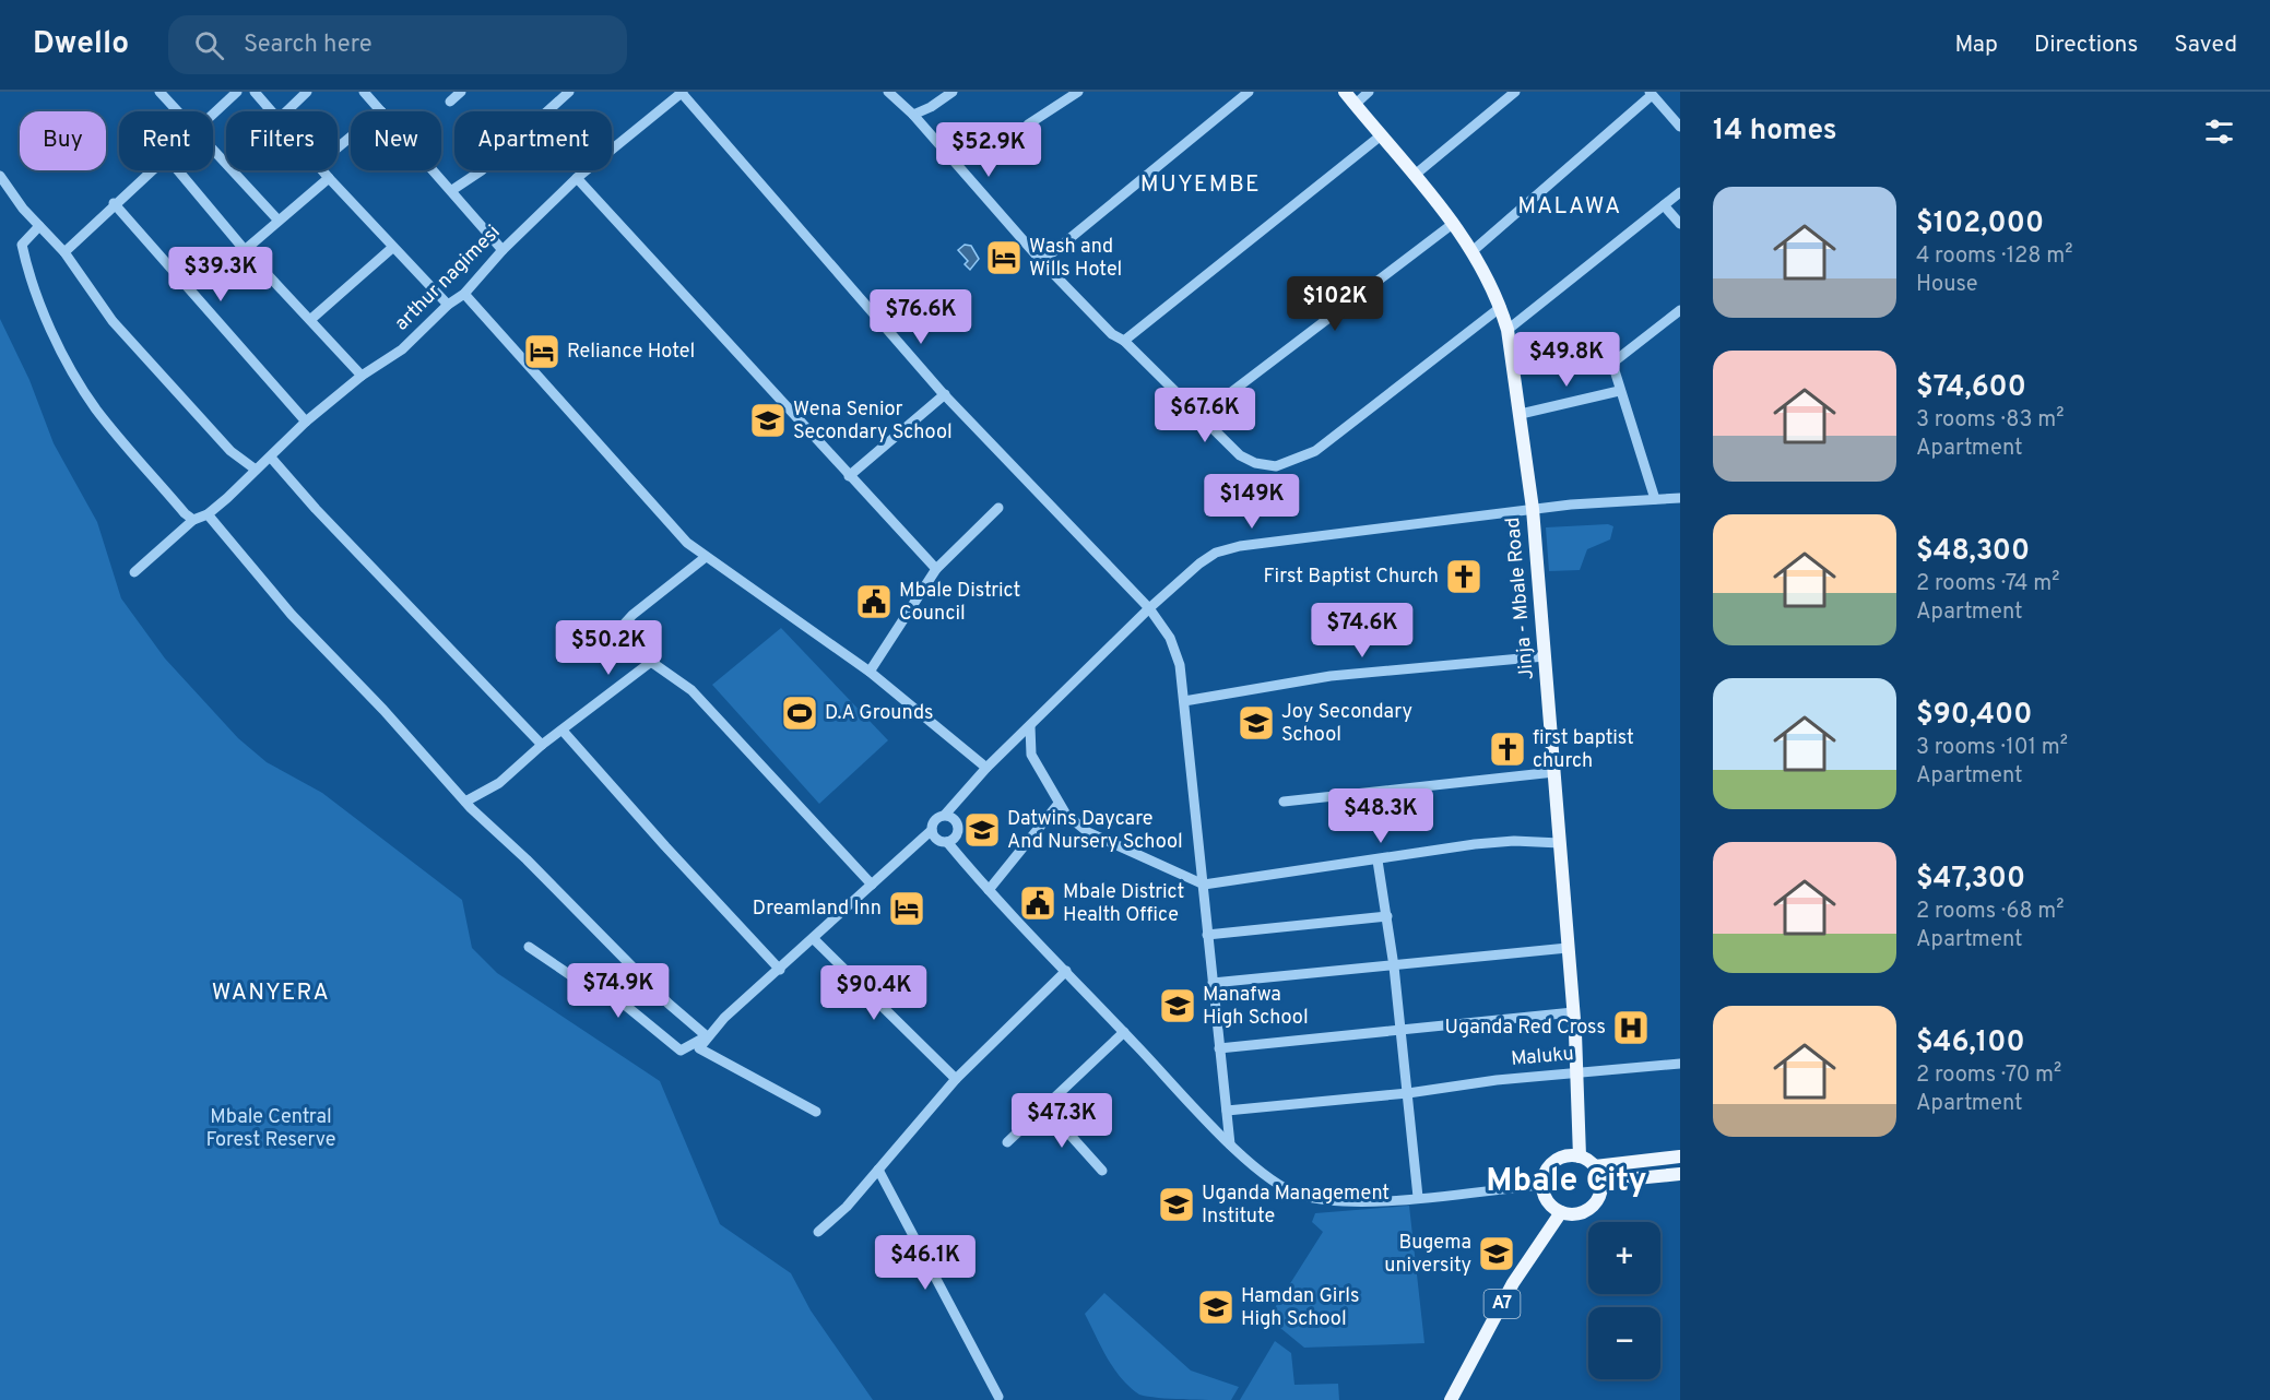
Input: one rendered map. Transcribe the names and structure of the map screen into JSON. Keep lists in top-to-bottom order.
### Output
{
  "streets": {
    "main road": ["Jinja - Mbale Road", "A7"],
    "street": ["arthur nagimesi", "Maluku"]
  },
  "crossings": [
    ["Jinja - Mbale Road", "Maluku"],
    ["Jinja - Mbale Road", "A7"]
  ],
  "districts": [
    "MUYEMBE",
    "MALAWA",
    "WANYERA",
    "Mbale City"
  ],
  "parks": ["Mbale Central Forest Reserve"],
  "places": {
    "hotel": ["Wash and Wills Hotel", "Reliance Hotel", "Dreamland Inn"],
    "school or university": [
      "Wena Senior Secondary School",
      "Joy Secondary School",
      "Datwins Daycare And Nursery School",
      "Manafwa High School",
      "Uganda Management Institute",
      "Bugema university",
      "Hamdan Girls High School"
    ],
    "church": ["First Baptist Church", "first baptist church"],
    "public building": ["Mbale District Council", "Mbale District Health Office"],
    "sports": ["D.A Grounds"],
    "hospital": ["Uganda Red Cross"]
  },
  "page": {
    "header": "Dwello",
    "search": "Search here",
    "nav": ["Map", "Directions", "Saved"],
    "heading": "14 homes",
    "chip": [
      "Buy",
      "Rent",
      "Filters",
      "New",
      "Apartment"
    ],
    "price": [
      "$52.9K",
      "$39.3K",
      "$102K",
      "$76.6K",
      "$49.8K",
      "$67.6K",
      "$149K",
      "$74.6K",
      "$50.2K",
      "$48.3K",
      "$74.9K",
      "$90.4K",
      "$47.3K",
      "$46.1K"
    ],
    "list": [
      {
        "name": "$102,000",
        "note": "4 rooms · 128 m² · House"
      },
      {
        "name": "$74,600",
        "note": "3 rooms · 83 m² · Apartment"
      },
      {
        "name": "$48,300",
        "note": "2 rooms · 74 m² · Apartment"
      },
      {
        "name": "$90,400",
        "note": "3 rooms · 101 m² · Apartment"
      },
      {
        "name": "$47,300",
        "note": "2 rooms · 68 m² · Apartment"
      },
      {
        "name": "$46,100",
        "note": "2 rooms · 70 m² · Apartment"
      }
    ],
    "map_buttons": ["+", "−"]
  }
}
